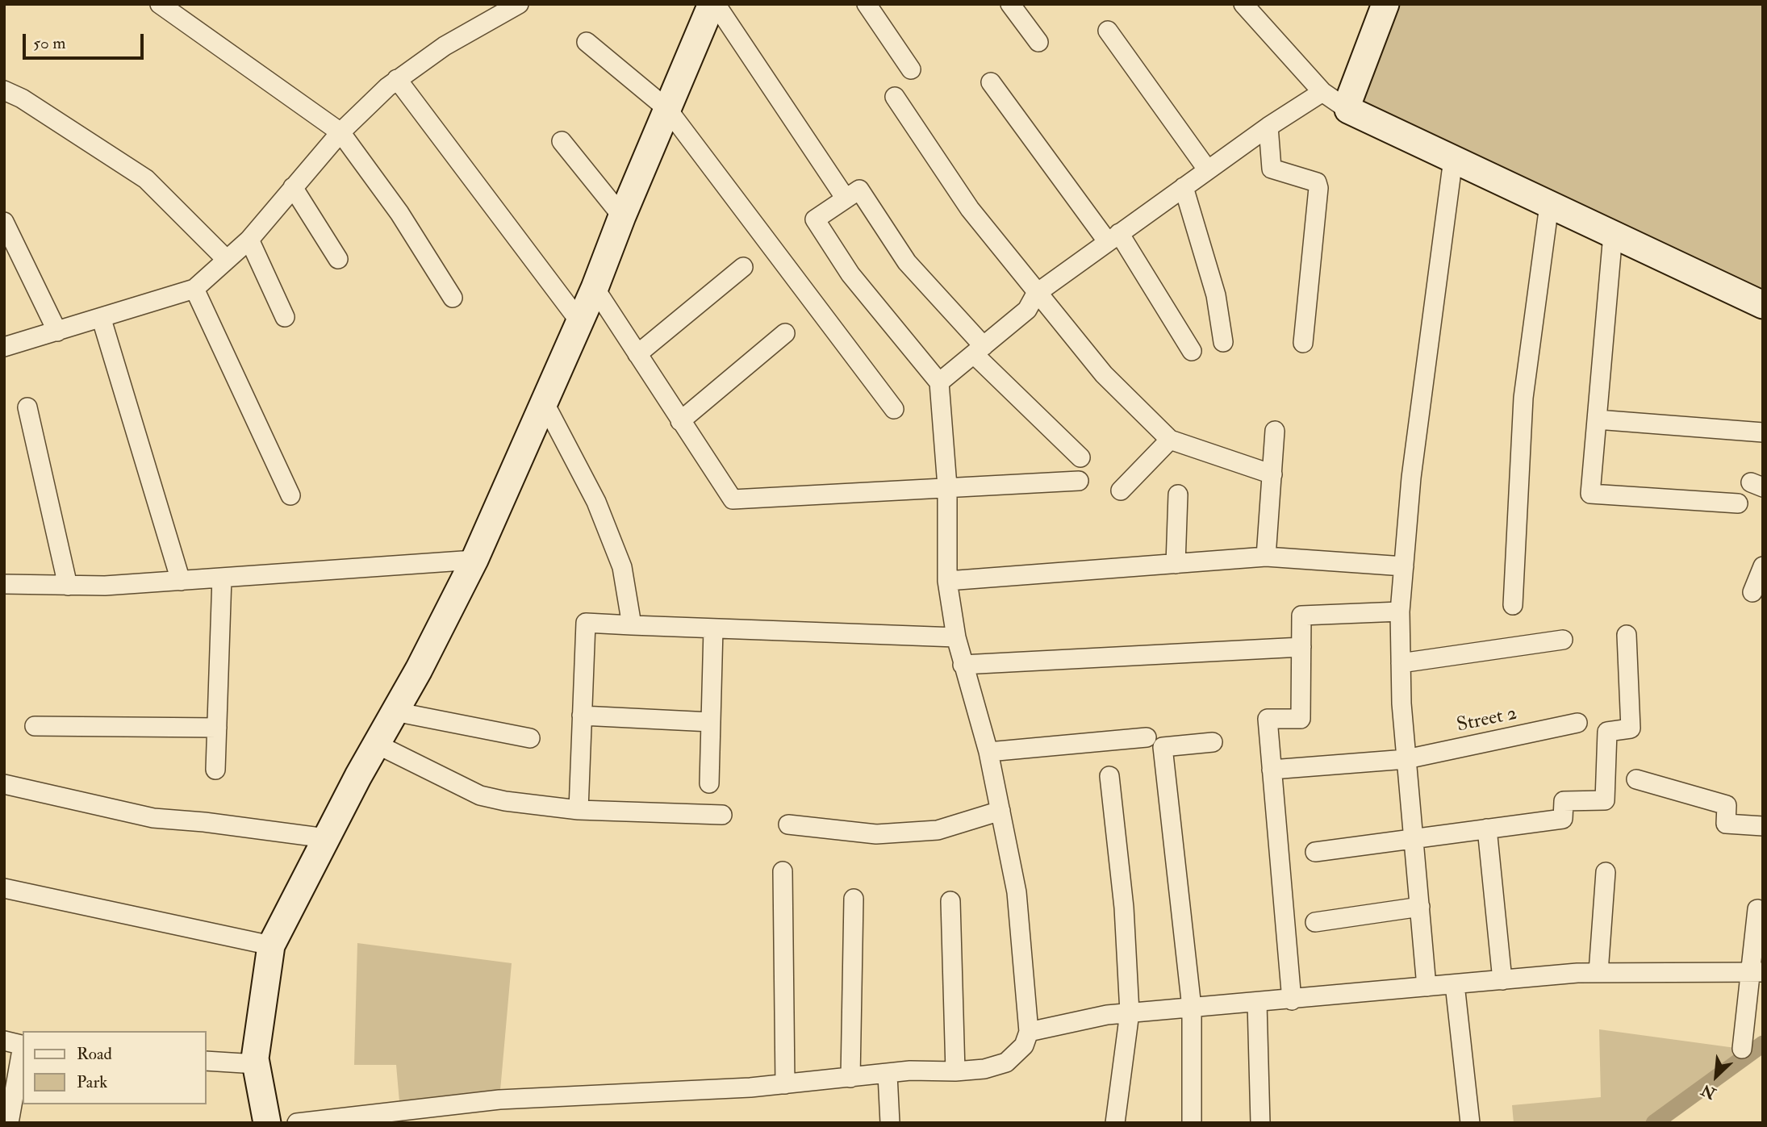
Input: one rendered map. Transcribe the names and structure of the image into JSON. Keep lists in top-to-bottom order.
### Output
{
  "streets": {
    "street": ["Street 2"]
  },
  "legend": ["Road", "Park"],
  "scale_bar": "50 m",
  "north": "bottom left"
}
